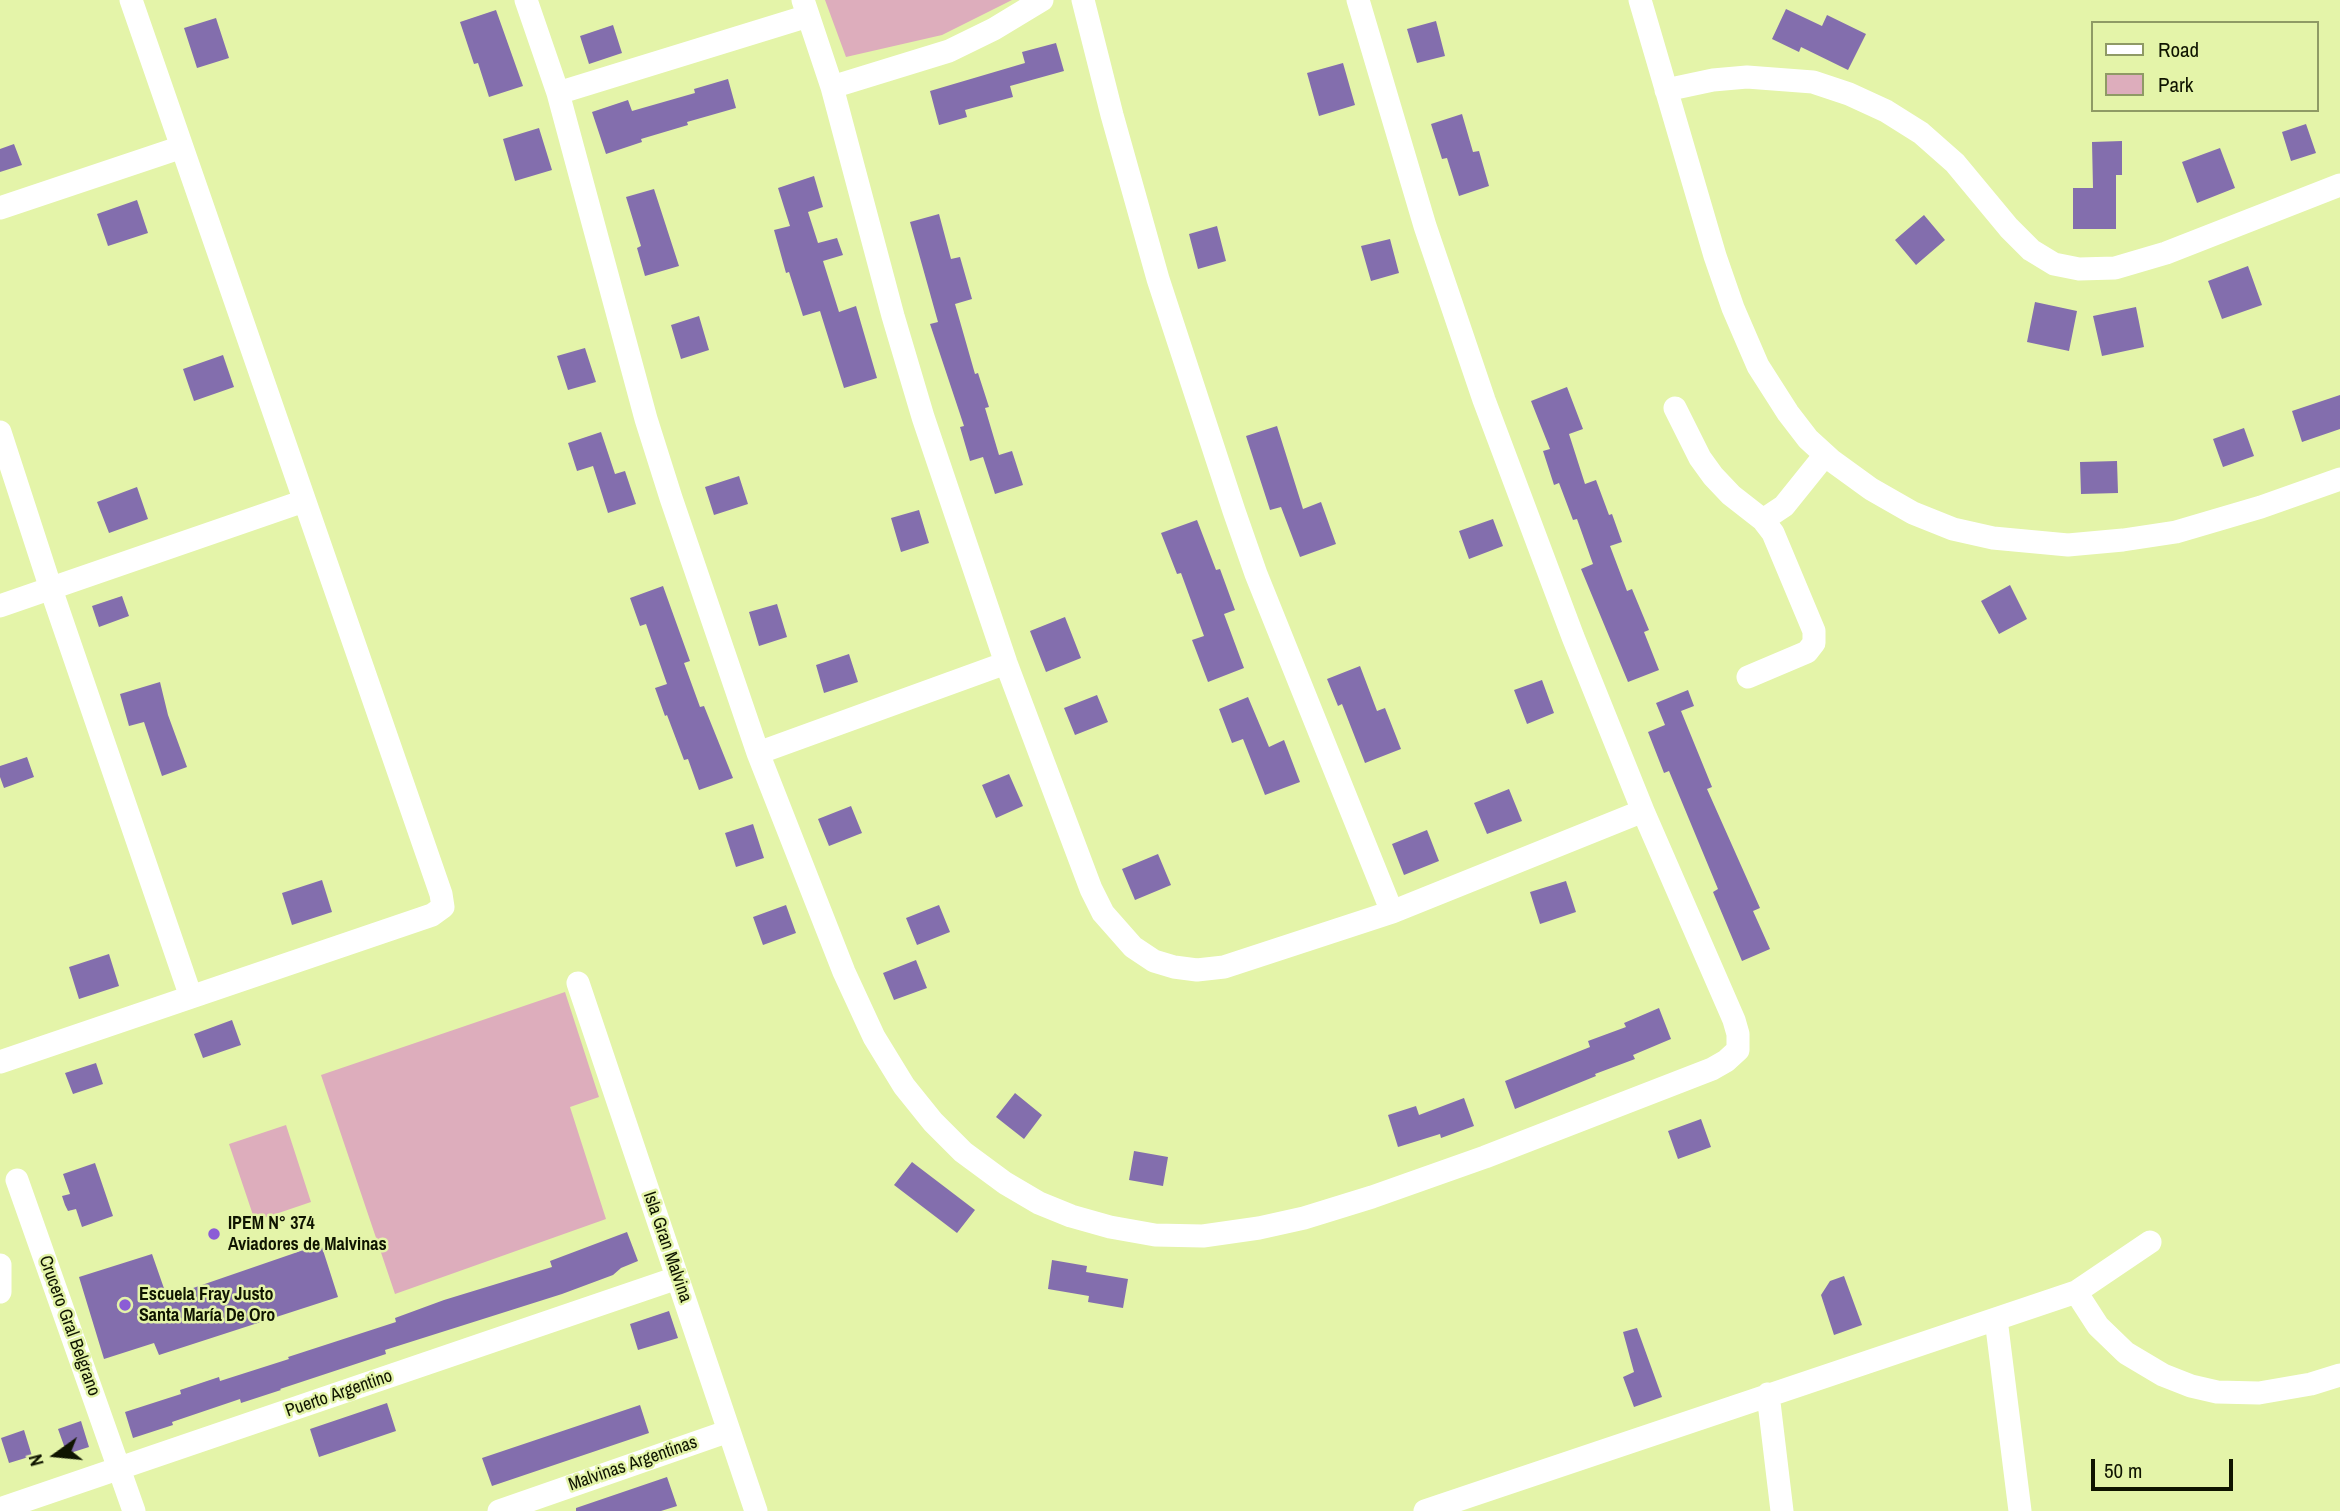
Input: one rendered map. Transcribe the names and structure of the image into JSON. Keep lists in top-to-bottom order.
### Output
{
  "streets": {
    "street": [
      "Isla Gran Malvina",
      "Crucero Gral Belgrano",
      "Puerto Argentino",
      "Malvinas Argentinas"
    ]
  },
  "crossings": [
    ["Isla Gran Malvina", "Puerto Argentino"],
    ["Isla Gran Malvina", "Malvinas Argentinas"],
    ["Crucero Gral Belgrano", "Puerto Argentino"]
  ],
  "places": ["IPEM N° 374 Aviadores de Malvinas", "Escuela Fray Justo Santa María De Oro"],
  "legend": ["Road", "Park"],
  "scale_bar": "50 m",
  "north": "left"
}
